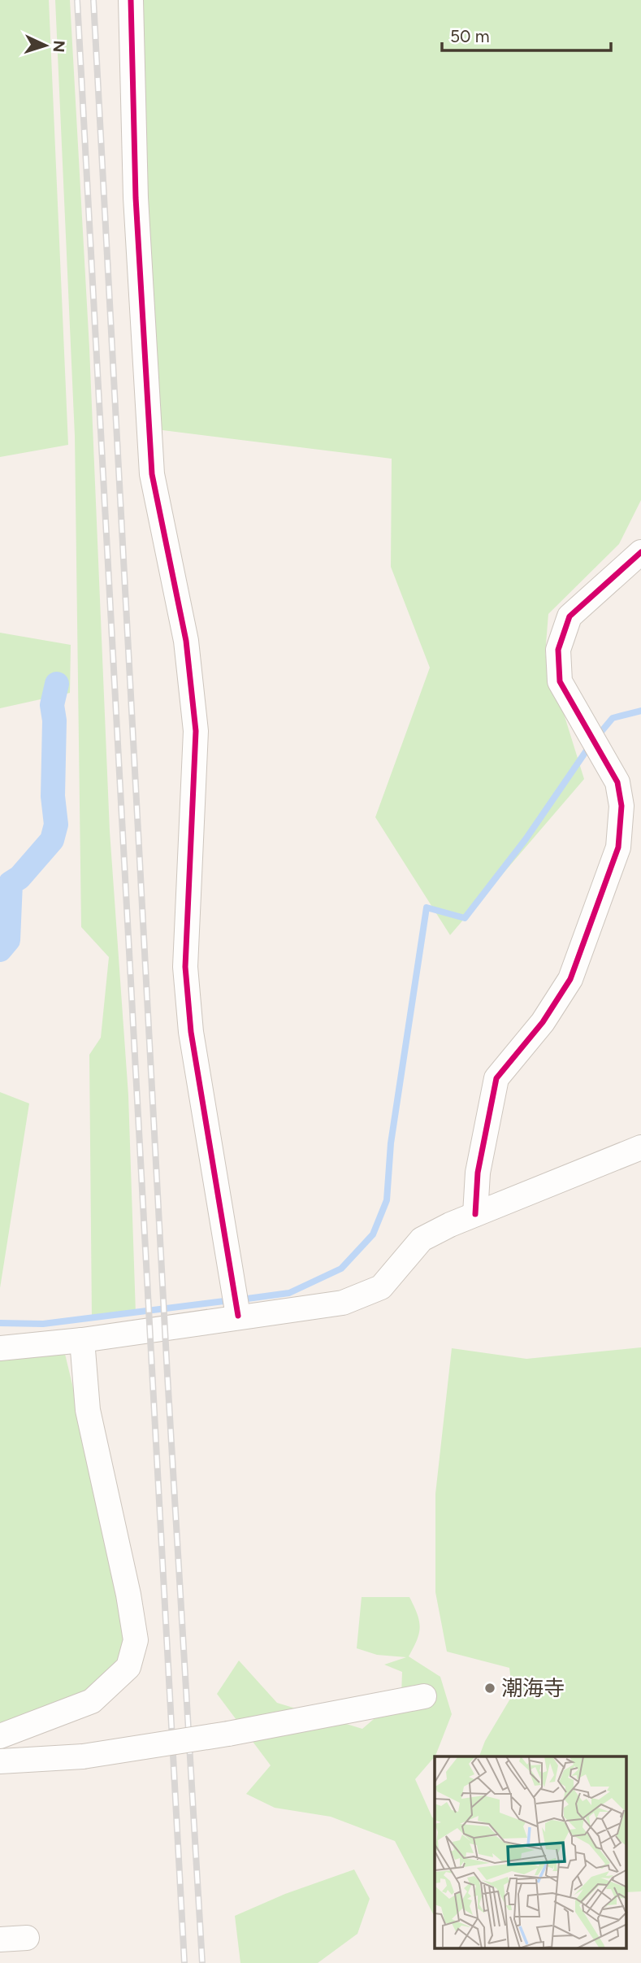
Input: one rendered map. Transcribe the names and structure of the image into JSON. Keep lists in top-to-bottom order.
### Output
{
  "places": ["潮海寺"],
  "scale_bar": "50 m",
  "north": "right"
}
